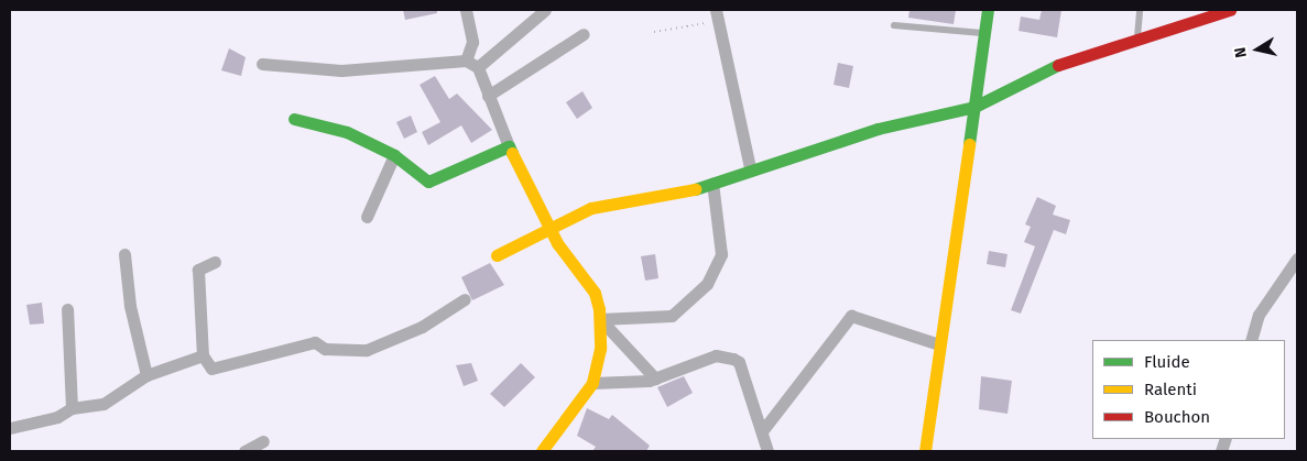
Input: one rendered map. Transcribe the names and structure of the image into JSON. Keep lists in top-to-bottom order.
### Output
{
  "legend": ["Fluide", "Ralenti", "Bouchon"],
  "north": "left"
}
